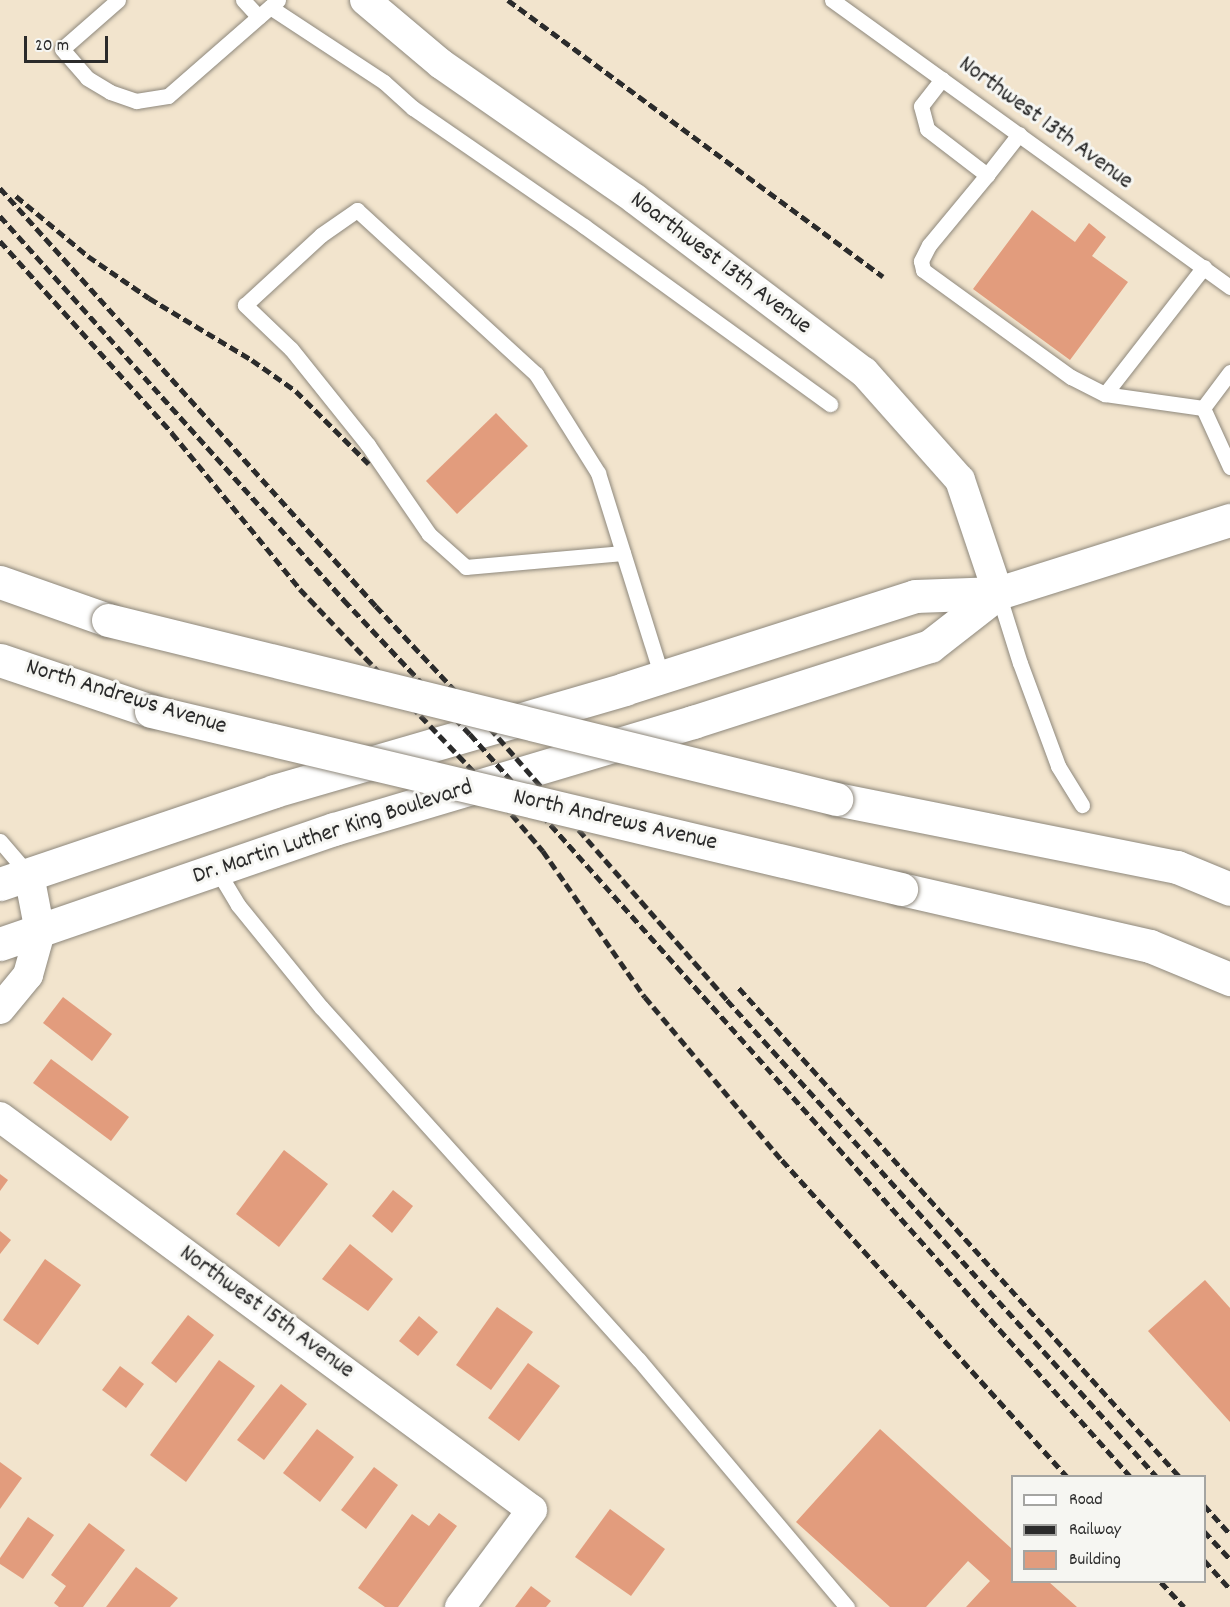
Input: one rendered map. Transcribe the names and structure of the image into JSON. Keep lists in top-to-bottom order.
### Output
{
  "streets": {
    "main road": ["North Andrews Avenue", "Dr. Martin Luther King Boulevard"],
    "street": ["Noarthwest 13th Avenue", "Northwest 15th Avenue"],
    "lane": ["Northwest 13th Avenue"]
  },
  "crossings": [
    ["Noarthwest 13th Avenue", "Dr. Martin Luther King Boulevard"]
  ],
  "legend": ["Road", "Railway", "Building"],
  "scale_bar": "20 m"
}
